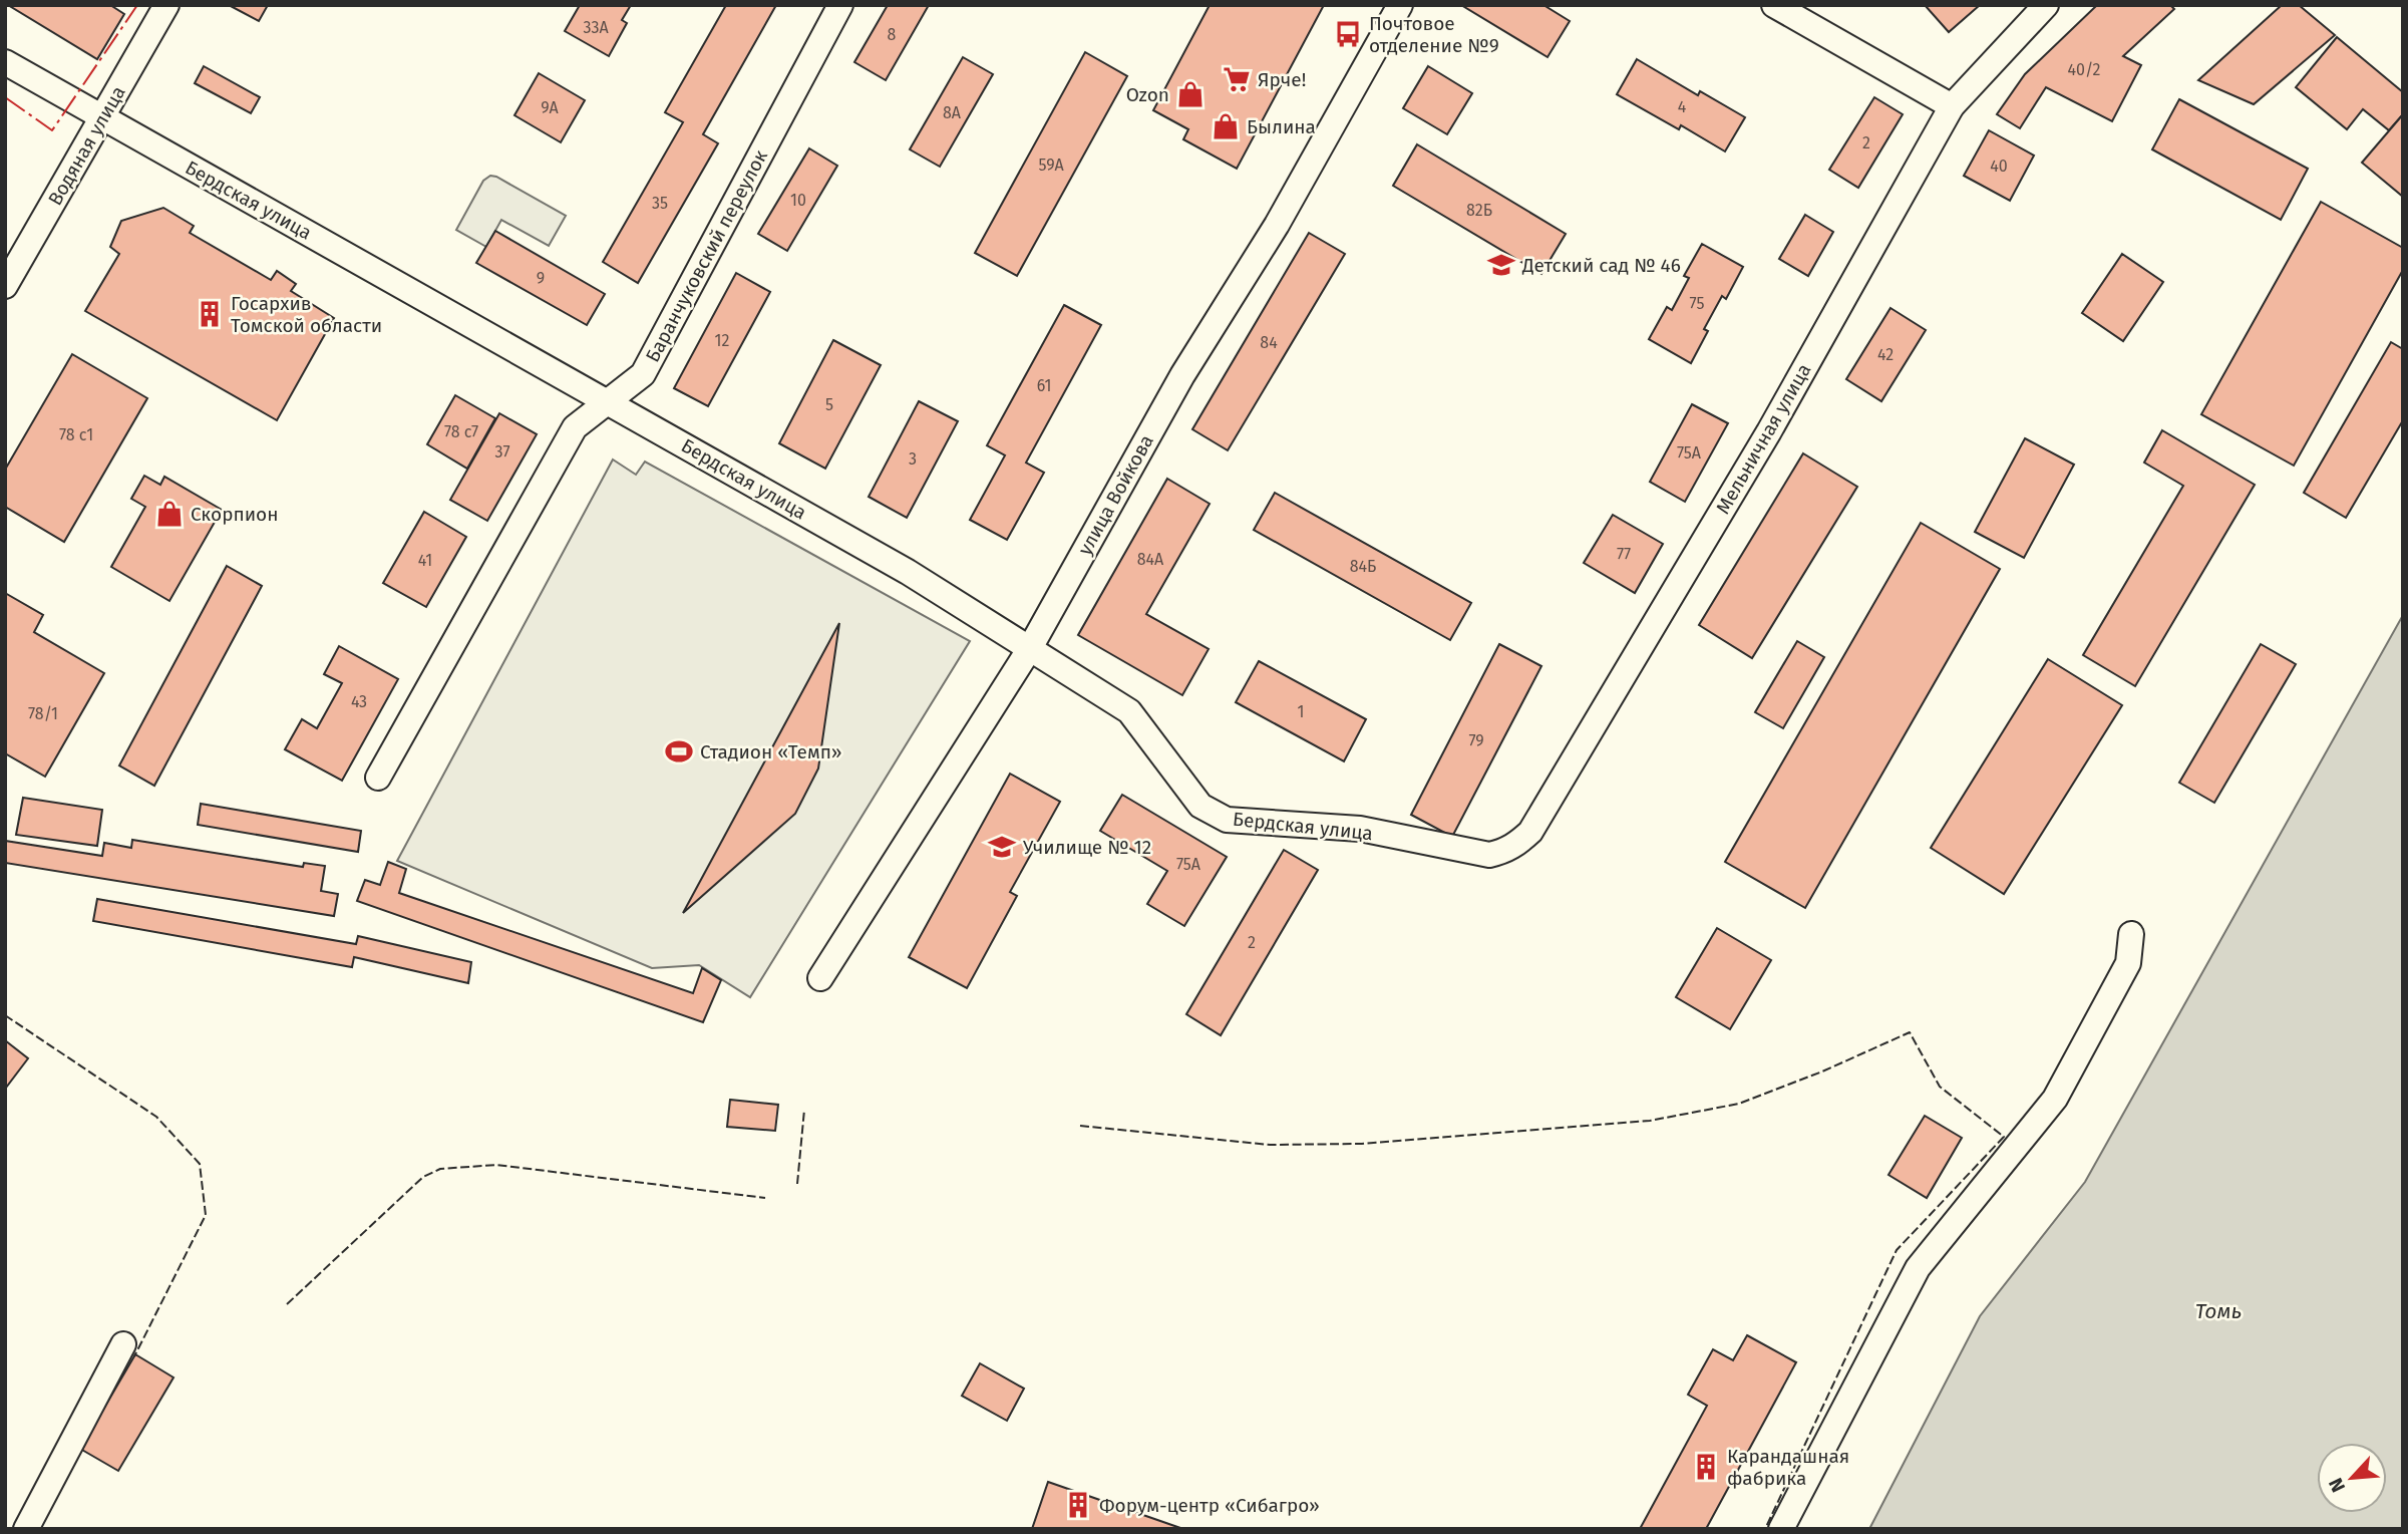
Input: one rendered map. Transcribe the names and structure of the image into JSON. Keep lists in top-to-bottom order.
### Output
{
  "streets": {
    "street": [
      "Водяная улица",
      "Бердская улица",
      "Баранчуковский переулок",
      "Мельничная улица",
      "улица Войкова"
    ]
  },
  "crossings": [
    ["Водяная улица", "Бердская улица"],
    ["Бердская улица", "Баранчуковский переулок"],
    ["Бердская улица", "Мельничная улица"],
    ["Бердская улица", "улица Войкова"]
  ],
  "water": ["Томь"],
  "places": {
    "bus stop": ["Почтовое отделение №9"],
    "supermarket": ["Ярче!"],
    "shop": ["Ozon", "Былина", "Скорпион"],
    "school or university": ["Детский сад № 46", "Училище № 12"],
    "building": ["Госархив Томской области", "Карандашная фабрика", "Форум-центр «Сибагро»"],
    "sports": ["Стадион «Темп»"]
  },
  "house_numbers": [
    "33А",
    "8",
    "40/2",
    "4",
    "9А",
    "8А",
    "2",
    "59А",
    "40",
    "10",
    "35",
    "82Б",
    "9",
    "75",
    "12",
    "84",
    "42",
    "61",
    "5",
    "78 с7",
    "78 с1",
    "37",
    "75А",
    "3",
    "77",
    "84А",
    "41",
    "84Б",
    "43",
    "1",
    "78/1",
    "79",
    "75А",
    "2"
  ],
  "north": "bottom left"
}
